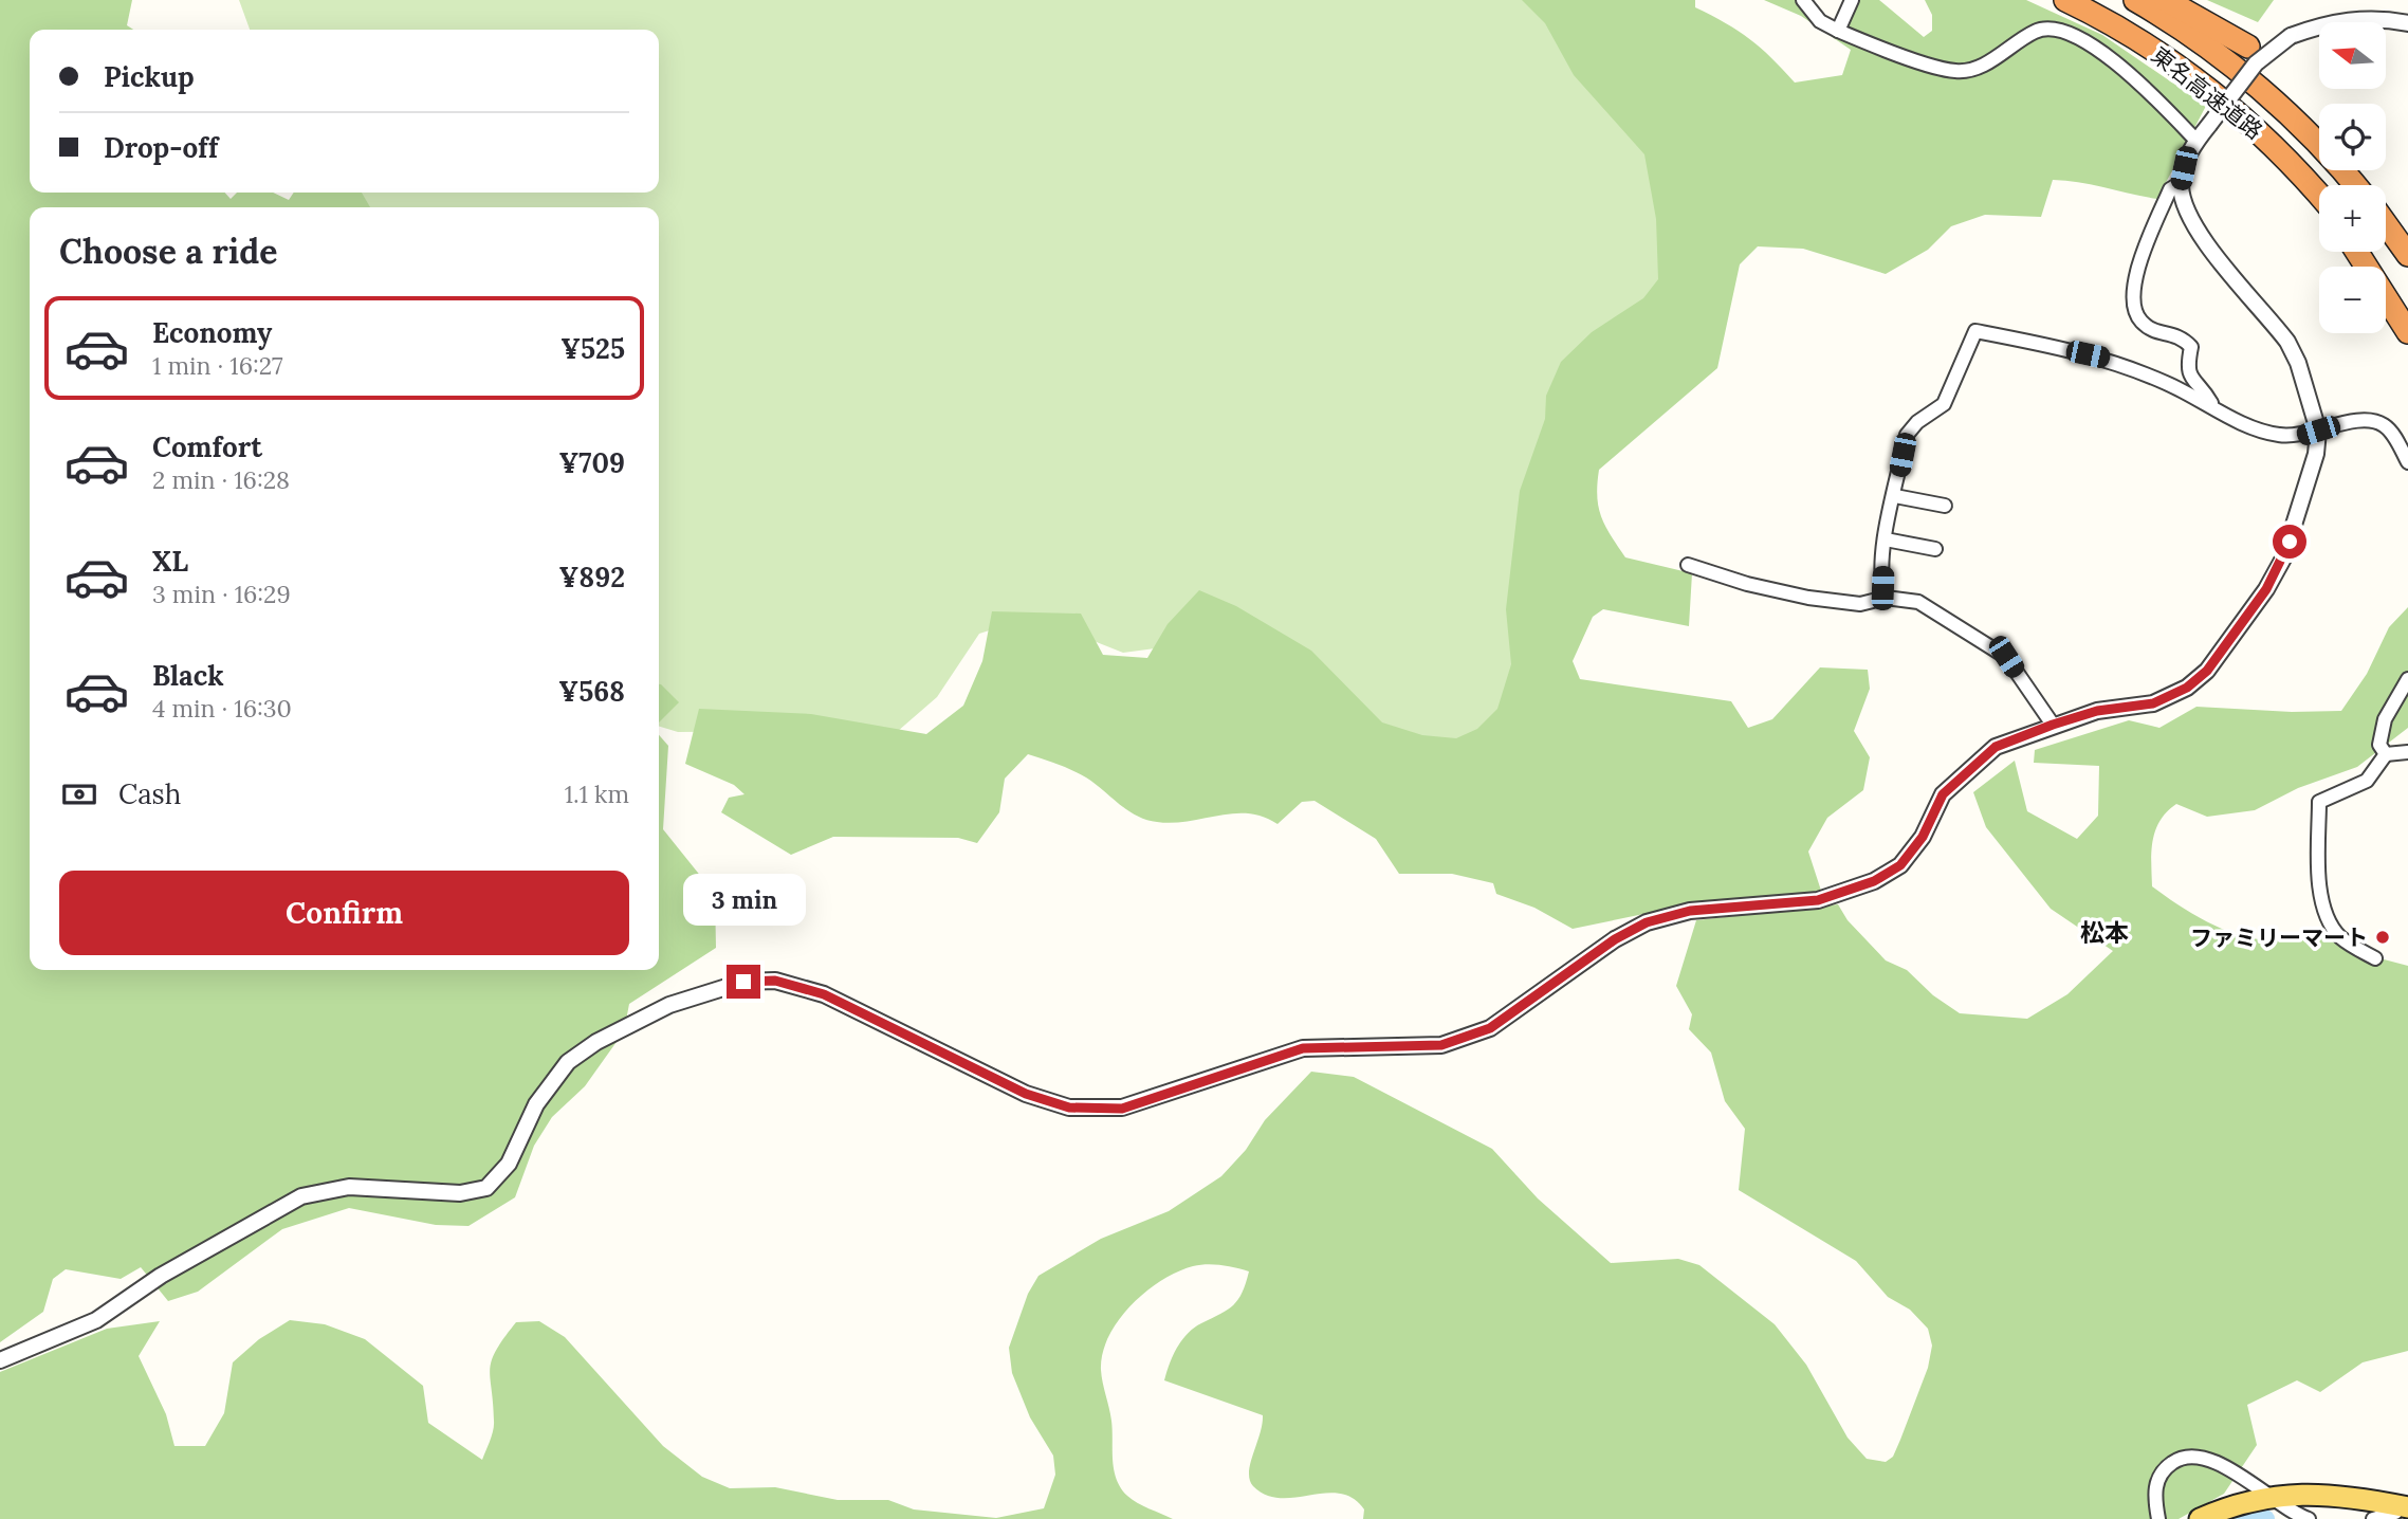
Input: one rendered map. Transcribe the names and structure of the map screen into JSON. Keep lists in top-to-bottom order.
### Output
{
  "streets": {
    "highway": ["東名高速道路"]
  },
  "districts": ["松本"],
  "places": ["ファミリーマート"],
  "north": "left",
  "page": {
    "map_buttons": ["+", "−"],
    "banner": ["Pickup", "Drop-off"],
    "heading": "Choose a ride",
    "list": [
      {
        "name": "Economy",
        "note": "1 min · 16:27",
        "value": "¥525"
      },
      {
        "name": "Comfort",
        "note": "2 min · 16:28",
        "value": "¥709"
      },
      {
        "name": "XL",
        "note": "3 min · 16:29",
        "value": "¥892"
      },
      {
        "name": "Black",
        "note": "4 min · 16:30",
        "value": "¥568"
      }
    ],
    "pay": ["Cash", "1.1 km"],
    "buttons": "Confirm",
    "bubble": "3 min"
  }
}
